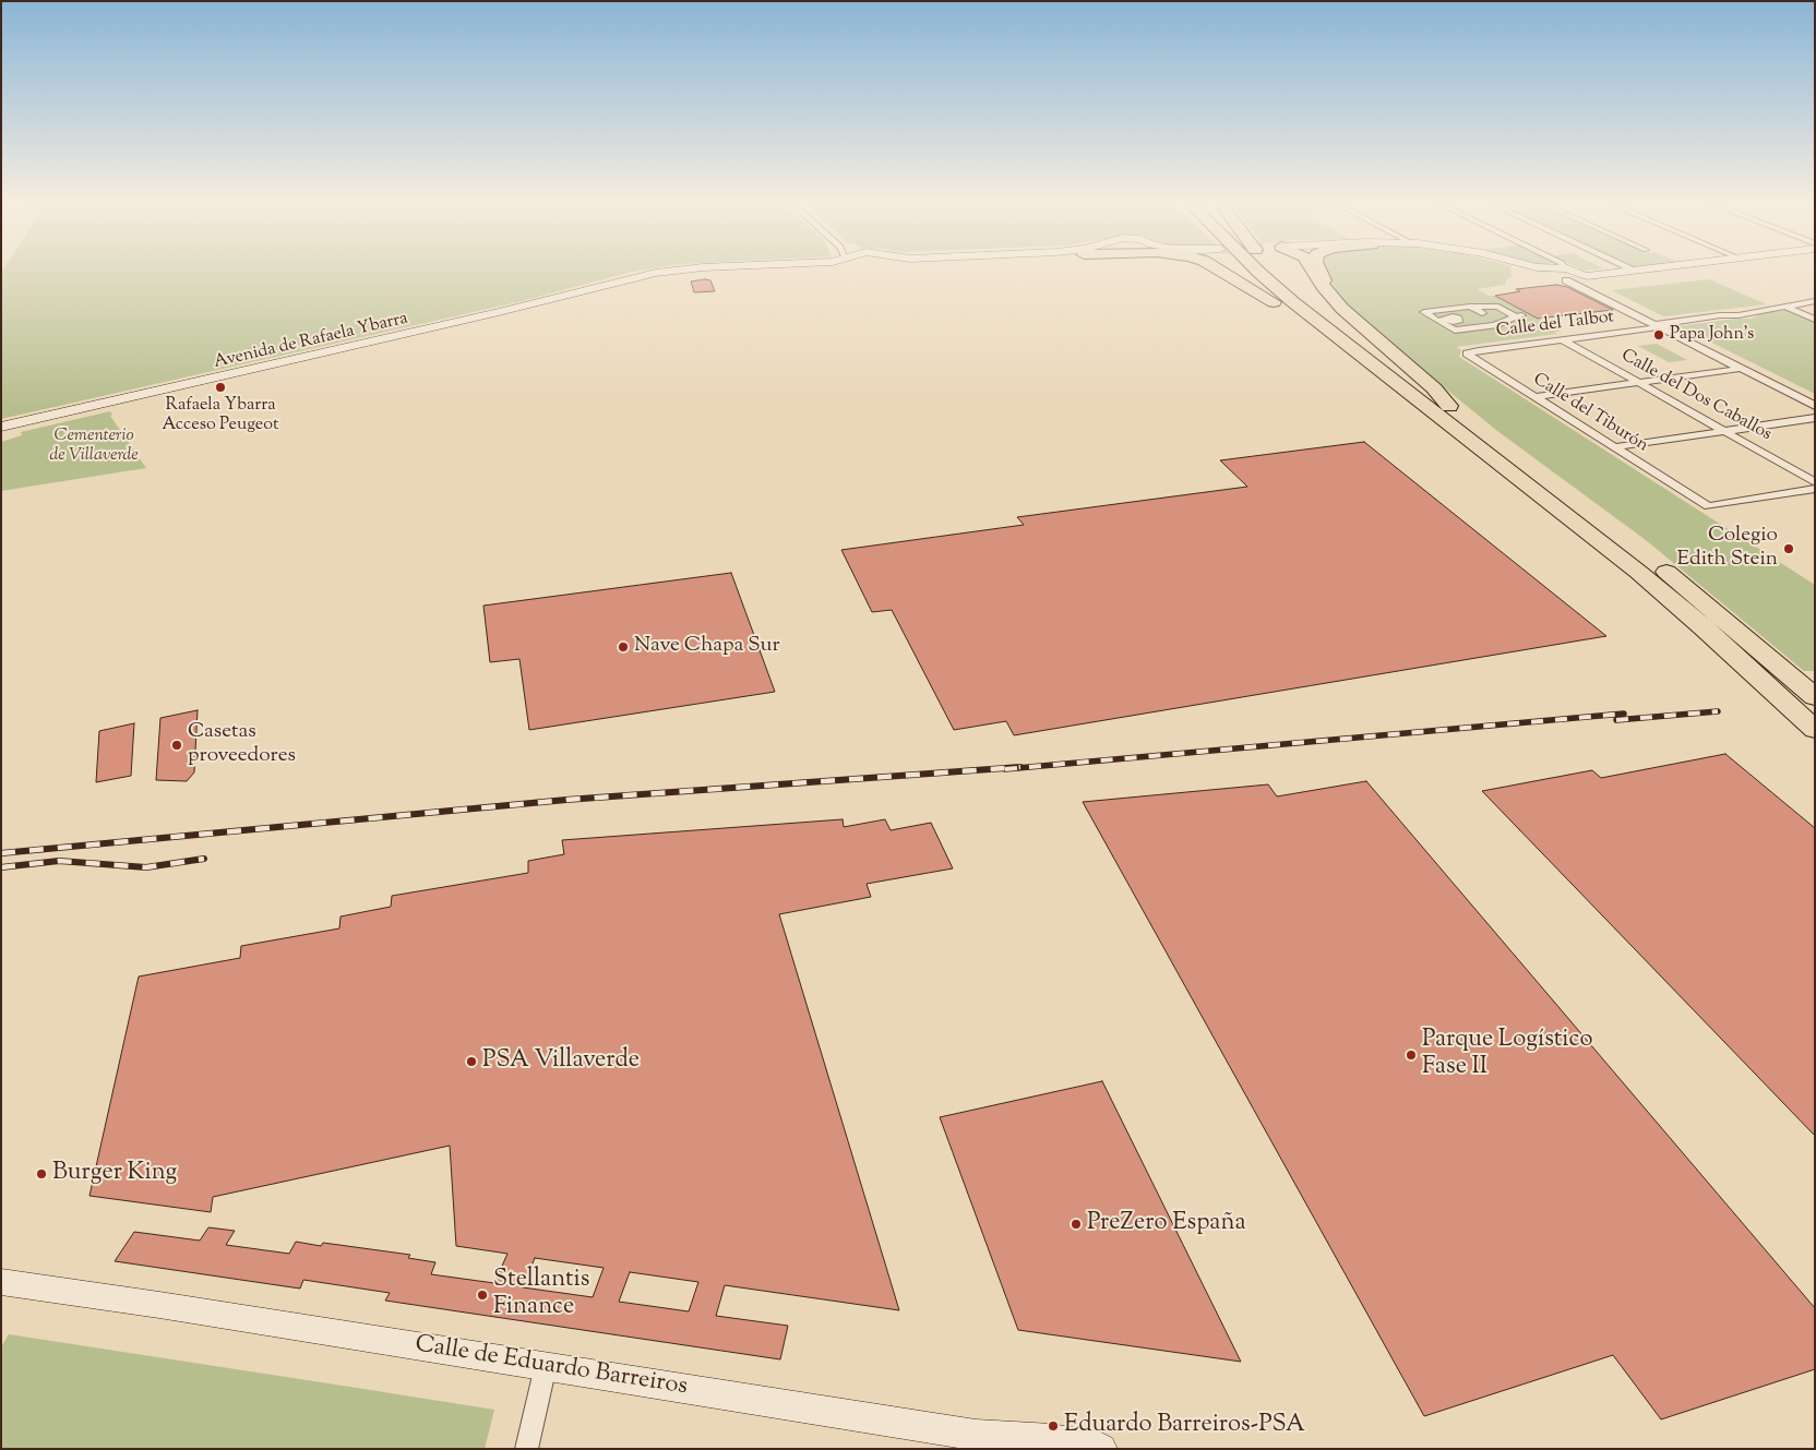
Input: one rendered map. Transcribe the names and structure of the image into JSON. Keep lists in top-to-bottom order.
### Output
{
  "streets": {
    "main road": ["Avenida de Rafaela Ybarra", "Calle de Eduardo Barreiros"],
    "street": ["Calle del Talbot", "Calle del Dos Caballos", "Calle del Tiburón"]
  },
  "crossings": [
    ["Calle del Talbot", "Calle del Dos Caballos"],
    ["Calle del Talbot", "Calle del Tiburón"]
  ],
  "parks": ["Cementerio de Villaverde"],
  "places": [
    "Papa John's",
    "Rafaela Ybarra Acceso Peugeot",
    "Colegio Edith Stein",
    "Nave Chapa Sur",
    "Casetas proveedores",
    "Parque Logístico Fase II",
    "PSA Villaverde",
    "Burger King",
    "PreZero España",
    "Stellantis Finance",
    "Eduardo Barreiros-PSA"
  ]
}
